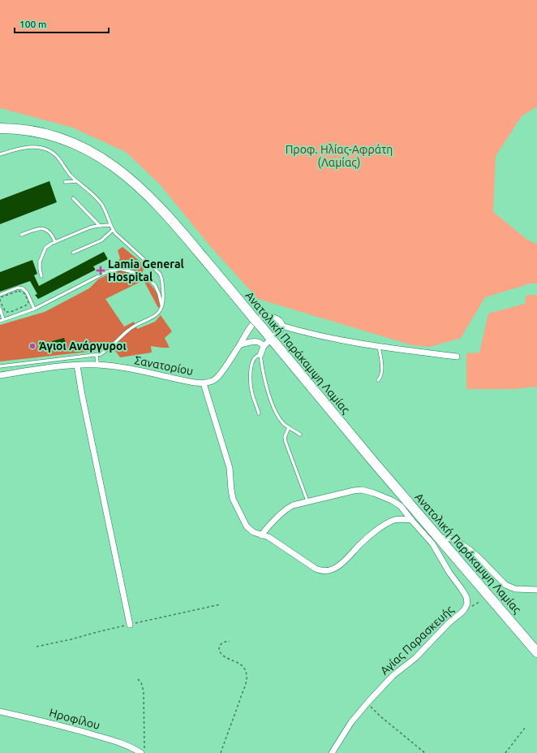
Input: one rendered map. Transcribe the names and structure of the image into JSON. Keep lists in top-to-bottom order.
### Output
{
  "streets": {
    "main road": ["Ανατολική Παράκαμψη Λαμίας"],
    "street": ["Σανατορίου", "Αγίας Παρασκευής", "Ηροφίλου"]
  },
  "crossings": [
    ["Ανατολική Παράκαμψη Λαμίας", "Αγίας Παρασκευής"]
  ],
  "parks": ["Προφ. Ηλίας-Αφράτη (Λαμίας)"],
  "places": {
    "health": ["Lamia General Hospital"],
    "other": ["Άγιοι Ανάργυροι"]
  },
  "scale_bar": "100 m"
}
